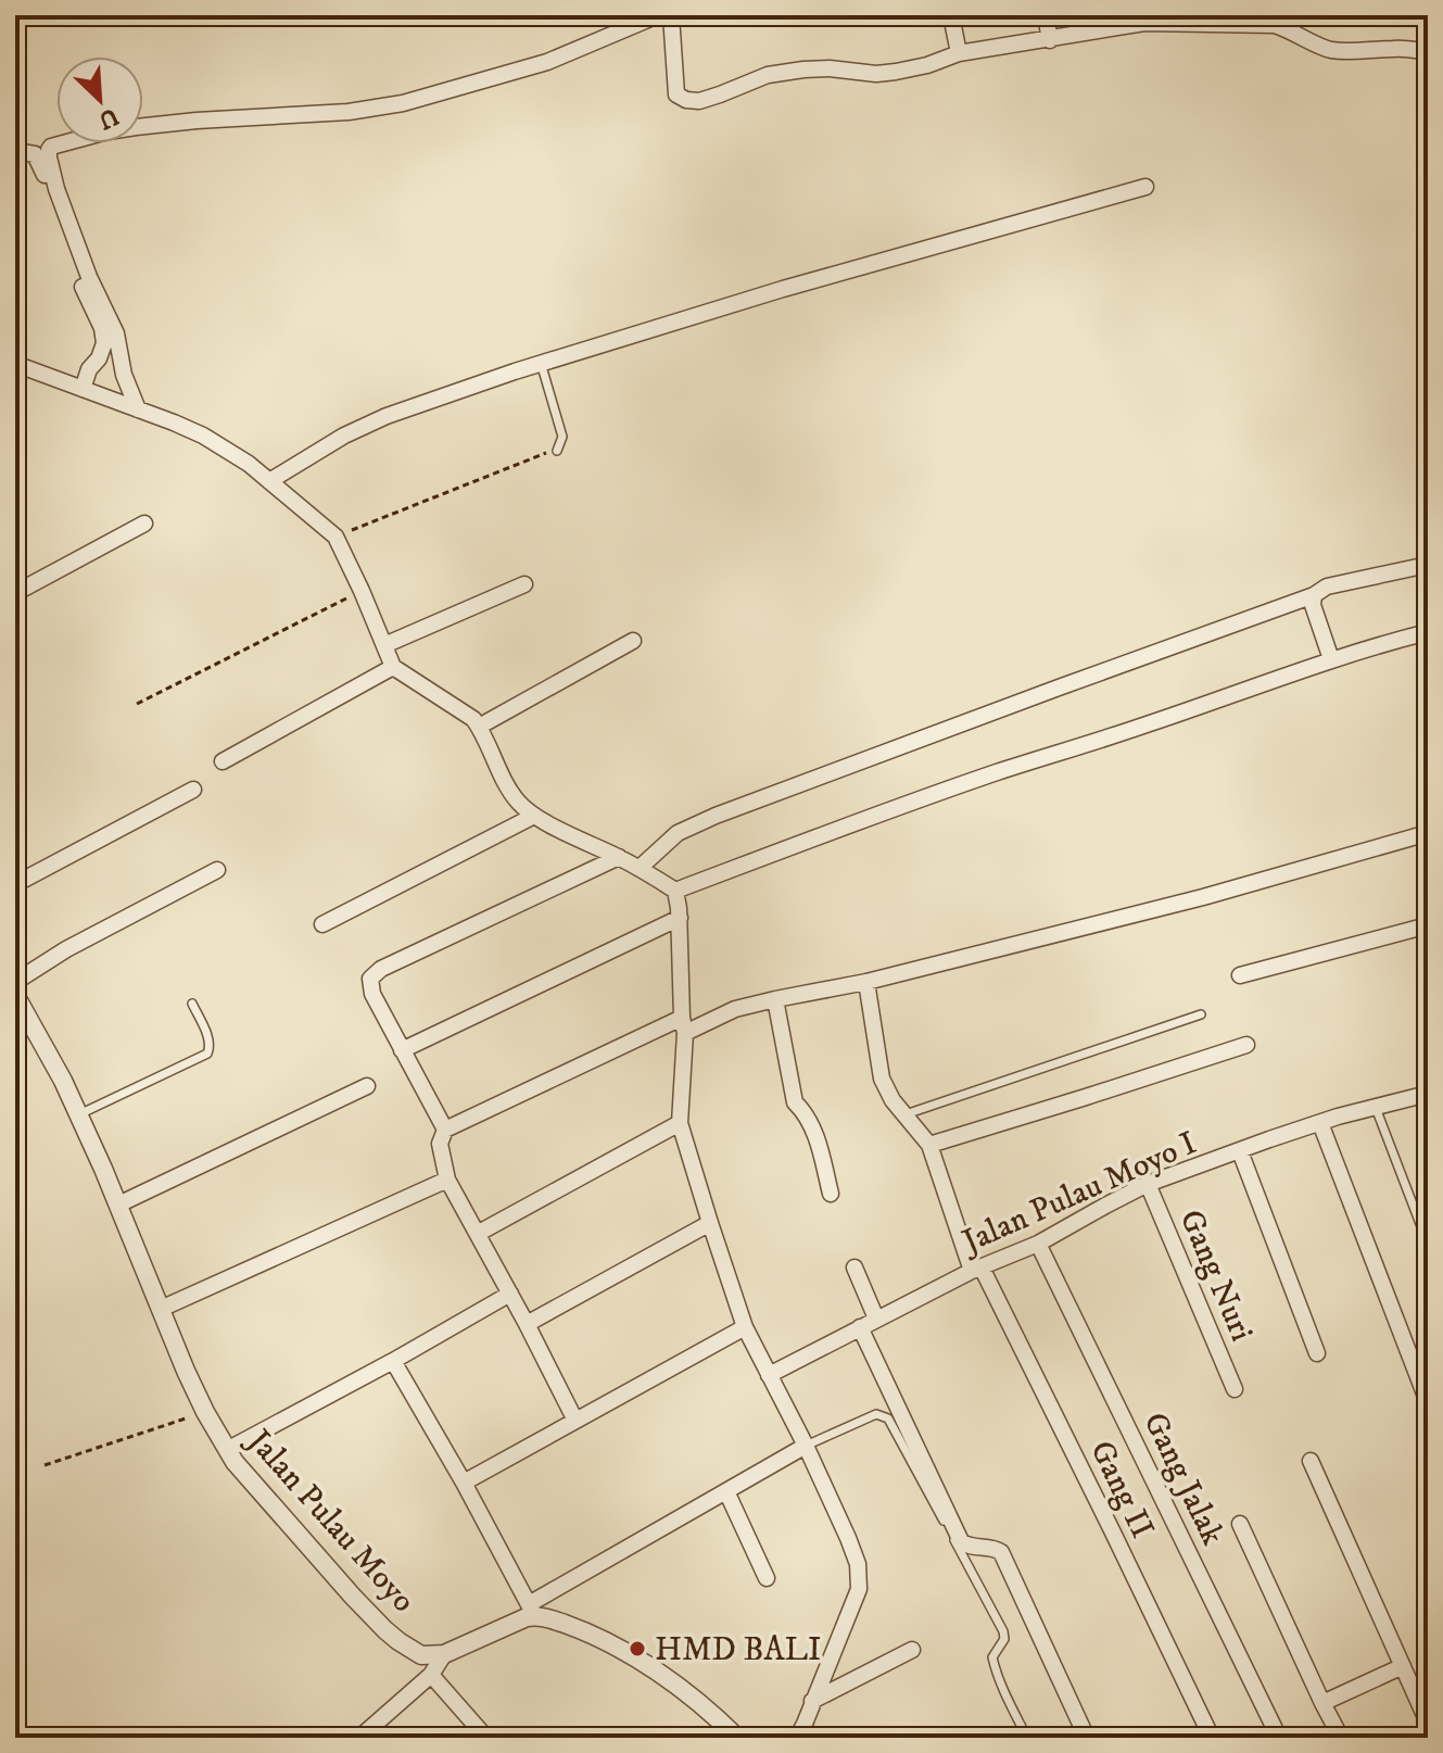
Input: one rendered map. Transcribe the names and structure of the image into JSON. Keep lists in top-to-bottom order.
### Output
{
  "streets": {
    "street": [
      "Jalan Pulau Moyo I",
      "Gang Nuri",
      "Gang Jalak",
      "Gang II",
      "Jalan Pulau Moyo"
    ]
  },
  "crossings": [
    ["Jalan Pulau Moyo I", "Gang Nuri"],
    ["Jalan Pulau Moyo I", "Gang Jalak"],
    ["Jalan Pulau Moyo I", "Gang II"]
  ],
  "places": ["HMD BALI"],
  "north": "bottom right"
}
